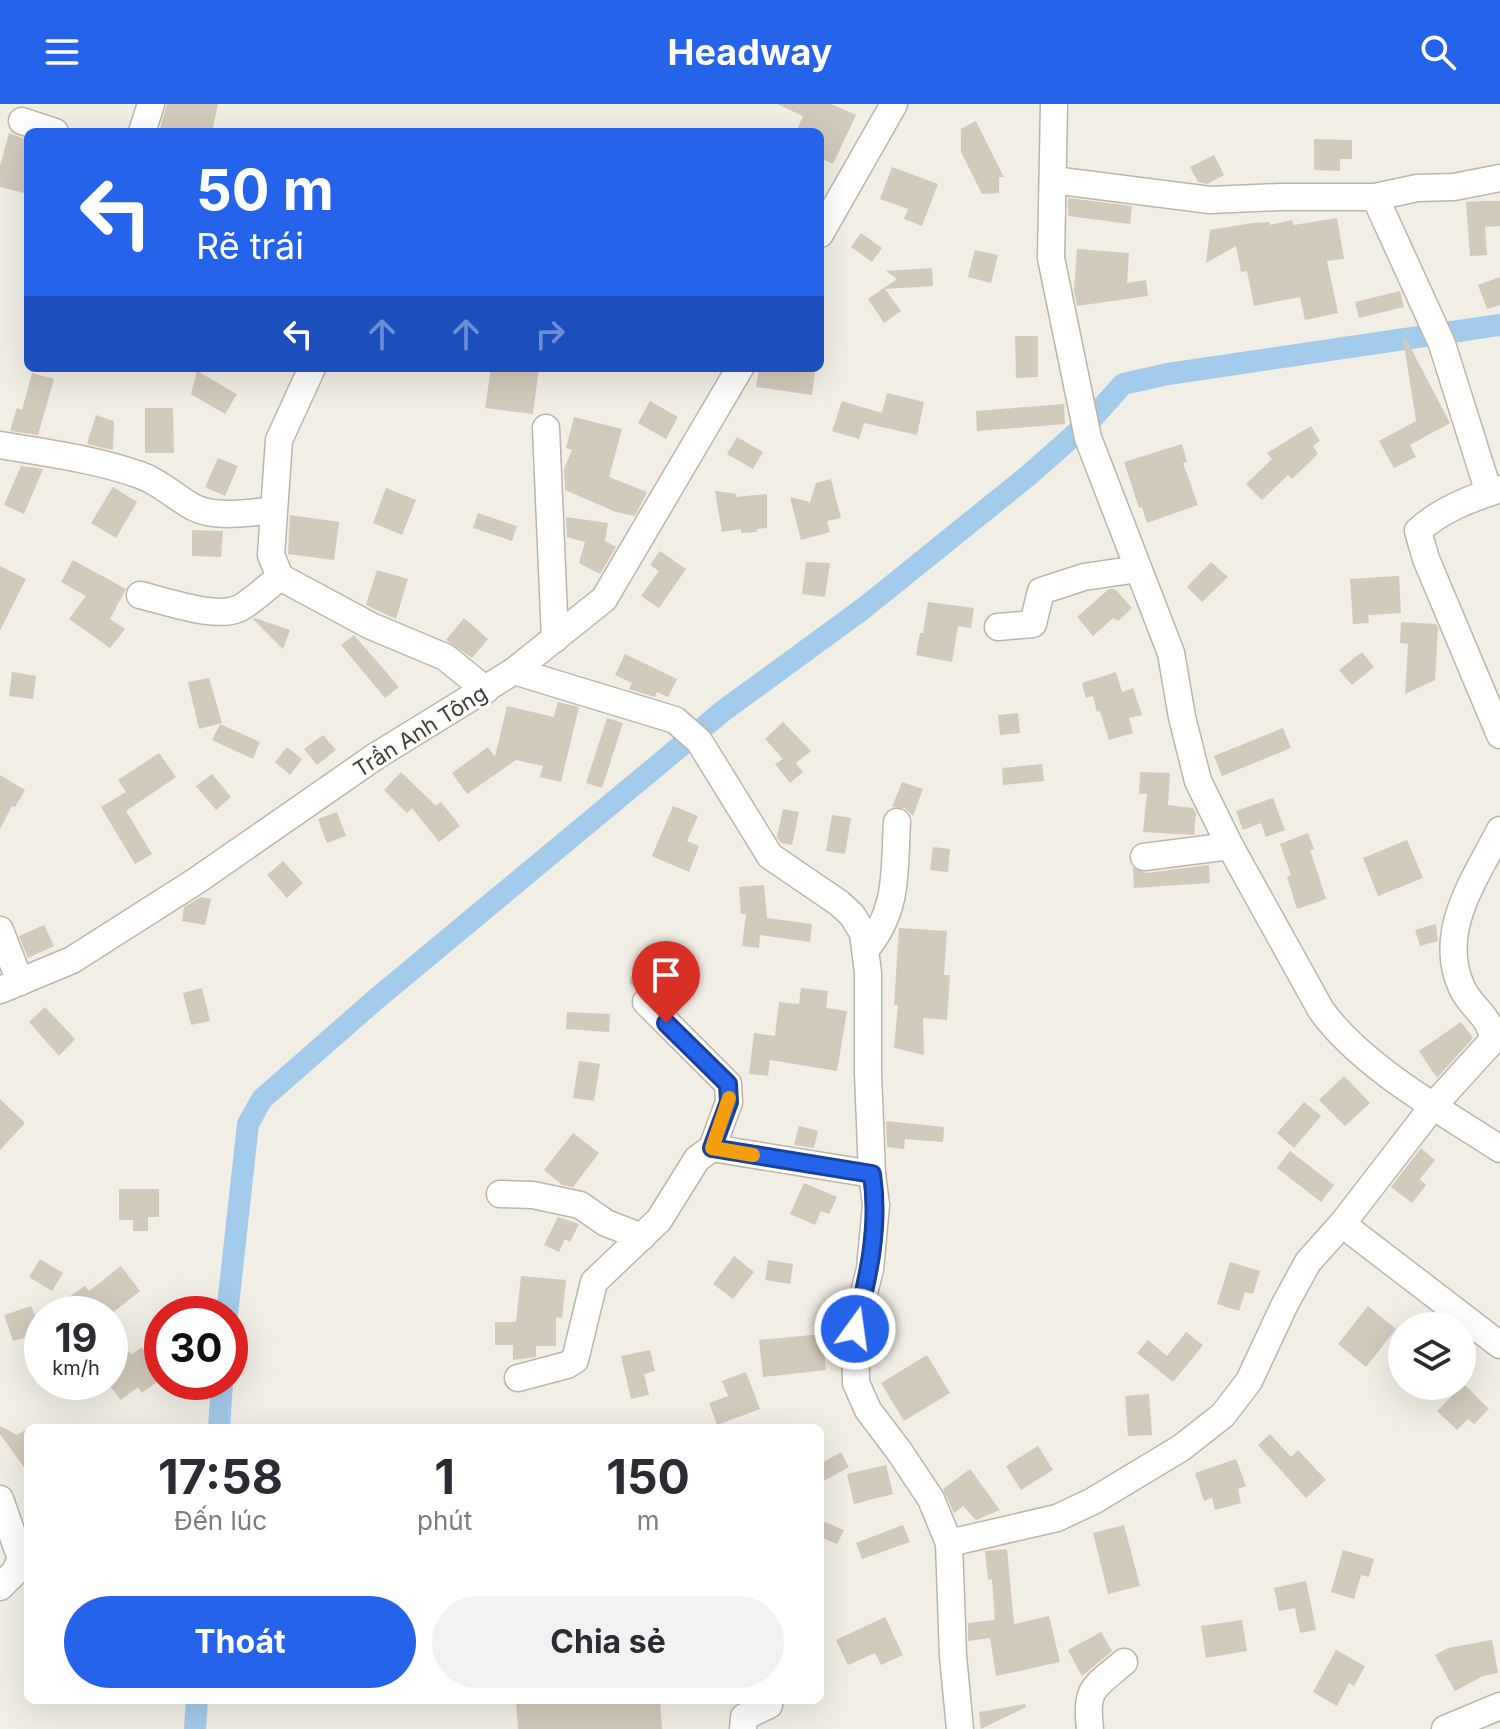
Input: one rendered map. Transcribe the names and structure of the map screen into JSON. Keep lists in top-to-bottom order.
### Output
{
  "streets": {
    "street": ["Trần Anh Tông"]
  },
  "page": {
    "header": "Headway",
    "turn": ["50 m", "Rẽ trái"],
    "speed": "19 km/h",
    "limit": "30",
    "eta": [
      "17:58",
      "Đến lúc",
      "1",
      "phút",
      "150",
      "m"
    ],
    "buttons": ["Thoát", "Chia sẻ"]
  }
}
